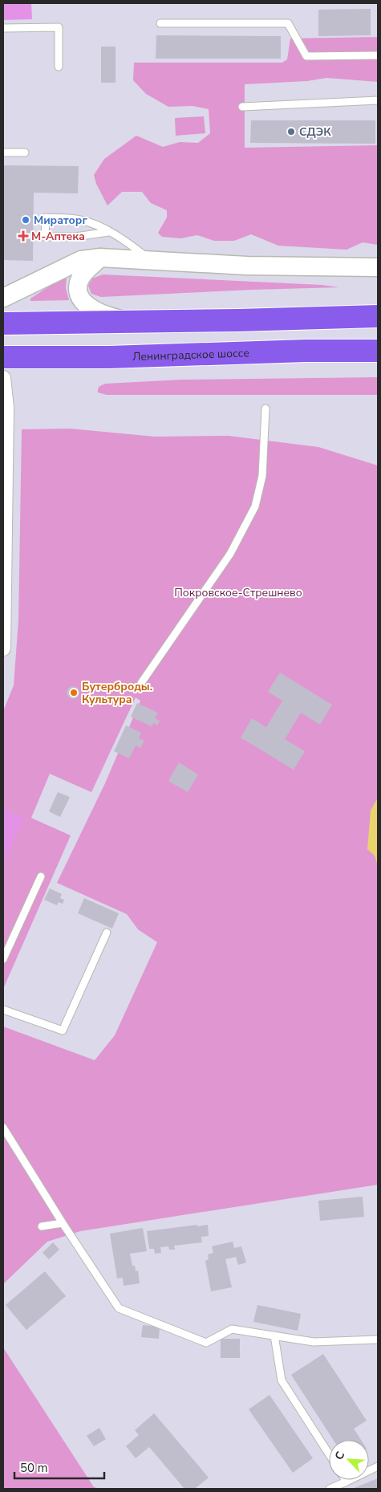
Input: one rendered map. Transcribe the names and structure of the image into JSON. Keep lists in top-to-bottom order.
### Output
{
  "streets": {
    "main road": ["Ленинградское шоссе"]
  },
  "parks": ["Покровское-Стрешнево"],
  "places": {
    "other": ["СДЭК", "Мираторг", "Бутерброды. Культура"],
    "health": ["М-Аптека"]
  },
  "scale_bar": "50 m",
  "north": "top left"
}
